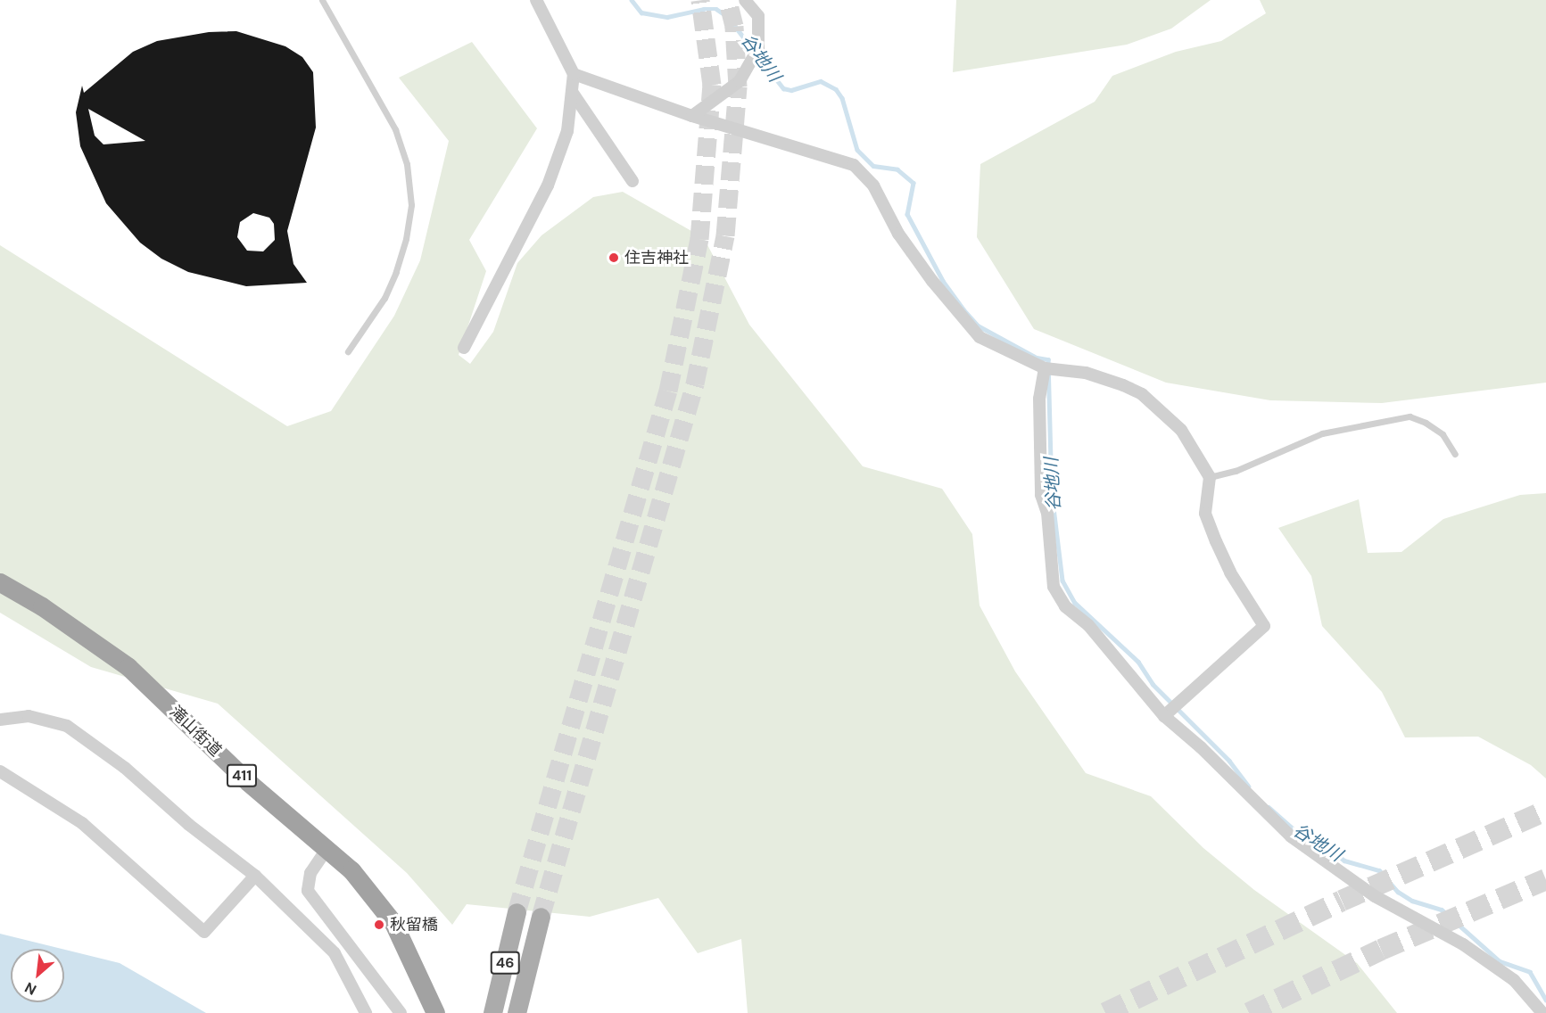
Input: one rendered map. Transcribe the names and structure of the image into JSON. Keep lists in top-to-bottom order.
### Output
{
  "streets": {
    "highway": ["滝山街道", "411"],
    "main road": ["46"]
  },
  "water": ["谷地川"],
  "places": ["住吉神社", "秋留橋"],
  "north": "bottom left"
}
